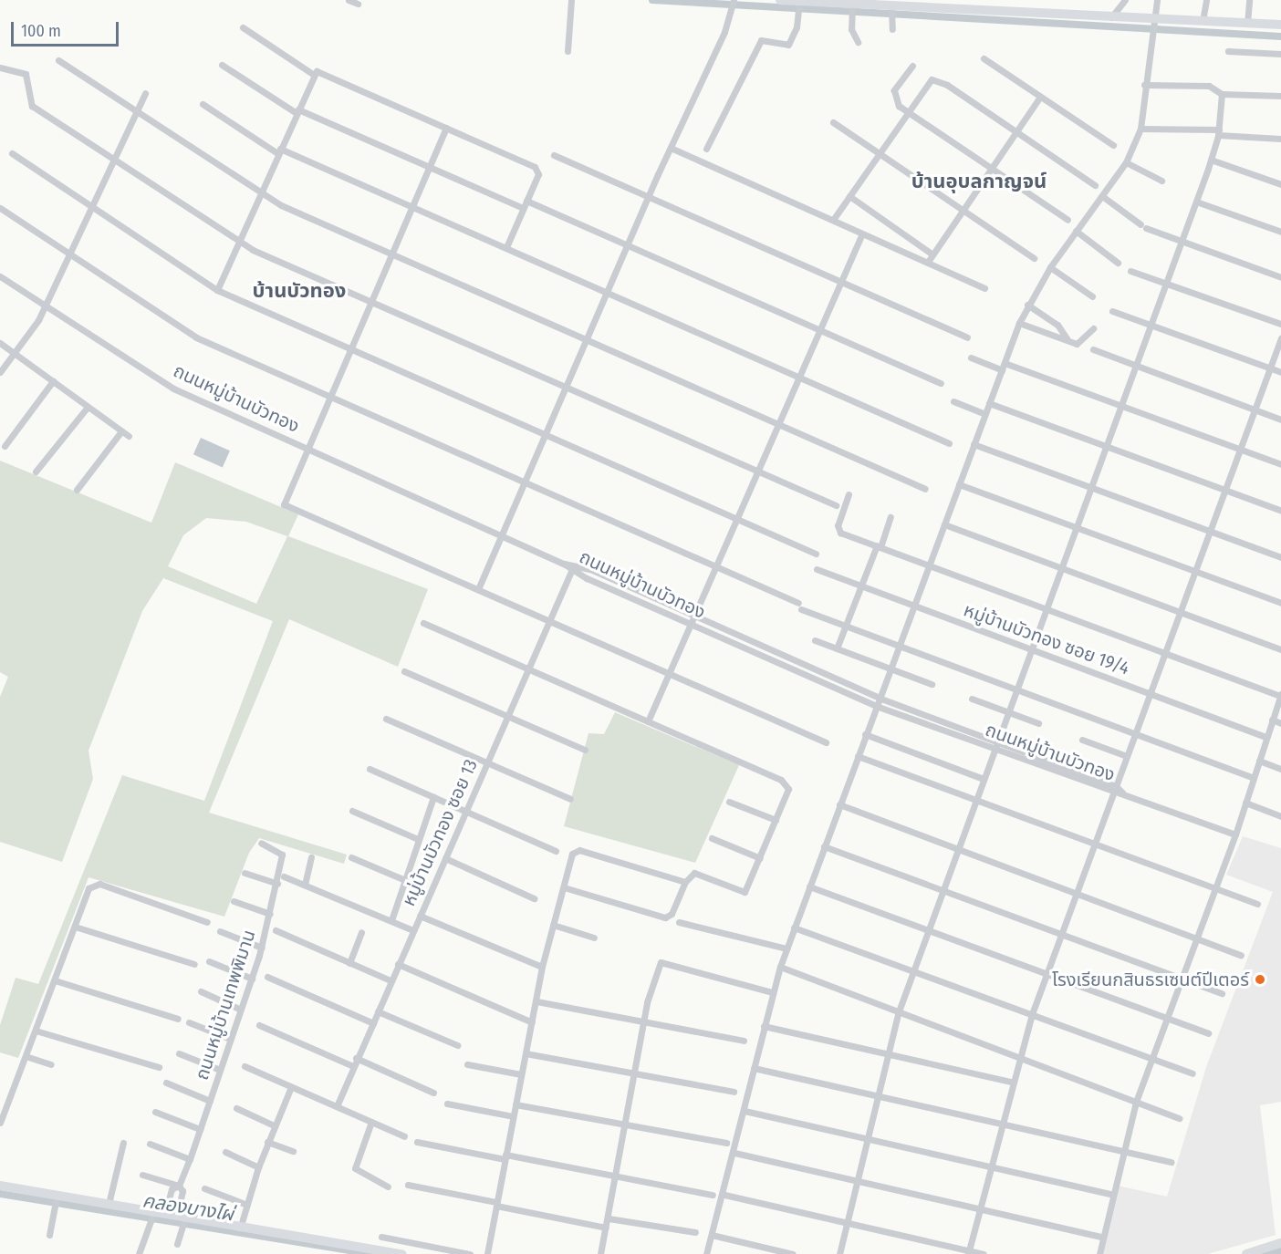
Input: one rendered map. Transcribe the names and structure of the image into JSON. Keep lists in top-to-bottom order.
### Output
{
  "streets": {
    "street": [
      "ถนนหมู่บ้านบัวทอง",
      "หมู่บ้านบัวทอง ซอย 19/4",
      "หมู่บ้านบัวทอง ซอย 13",
      "ถนนหมู่บ้านเทพพิมาน"
    ]
  },
  "crossings": [
    ["ถนนหมู่บ้านบัวทอง", "หมู่บ้านบัวทอง ซอย 13"]
  ],
  "districts": ["บ้านอุบลกาญจน์", "บ้านบัวทอง"],
  "water": ["คลองบางไผ่"],
  "places": ["โรงเรียนกสินธรเซนต์ปีเตอร์"],
  "scale_bar": "100 m"
}
